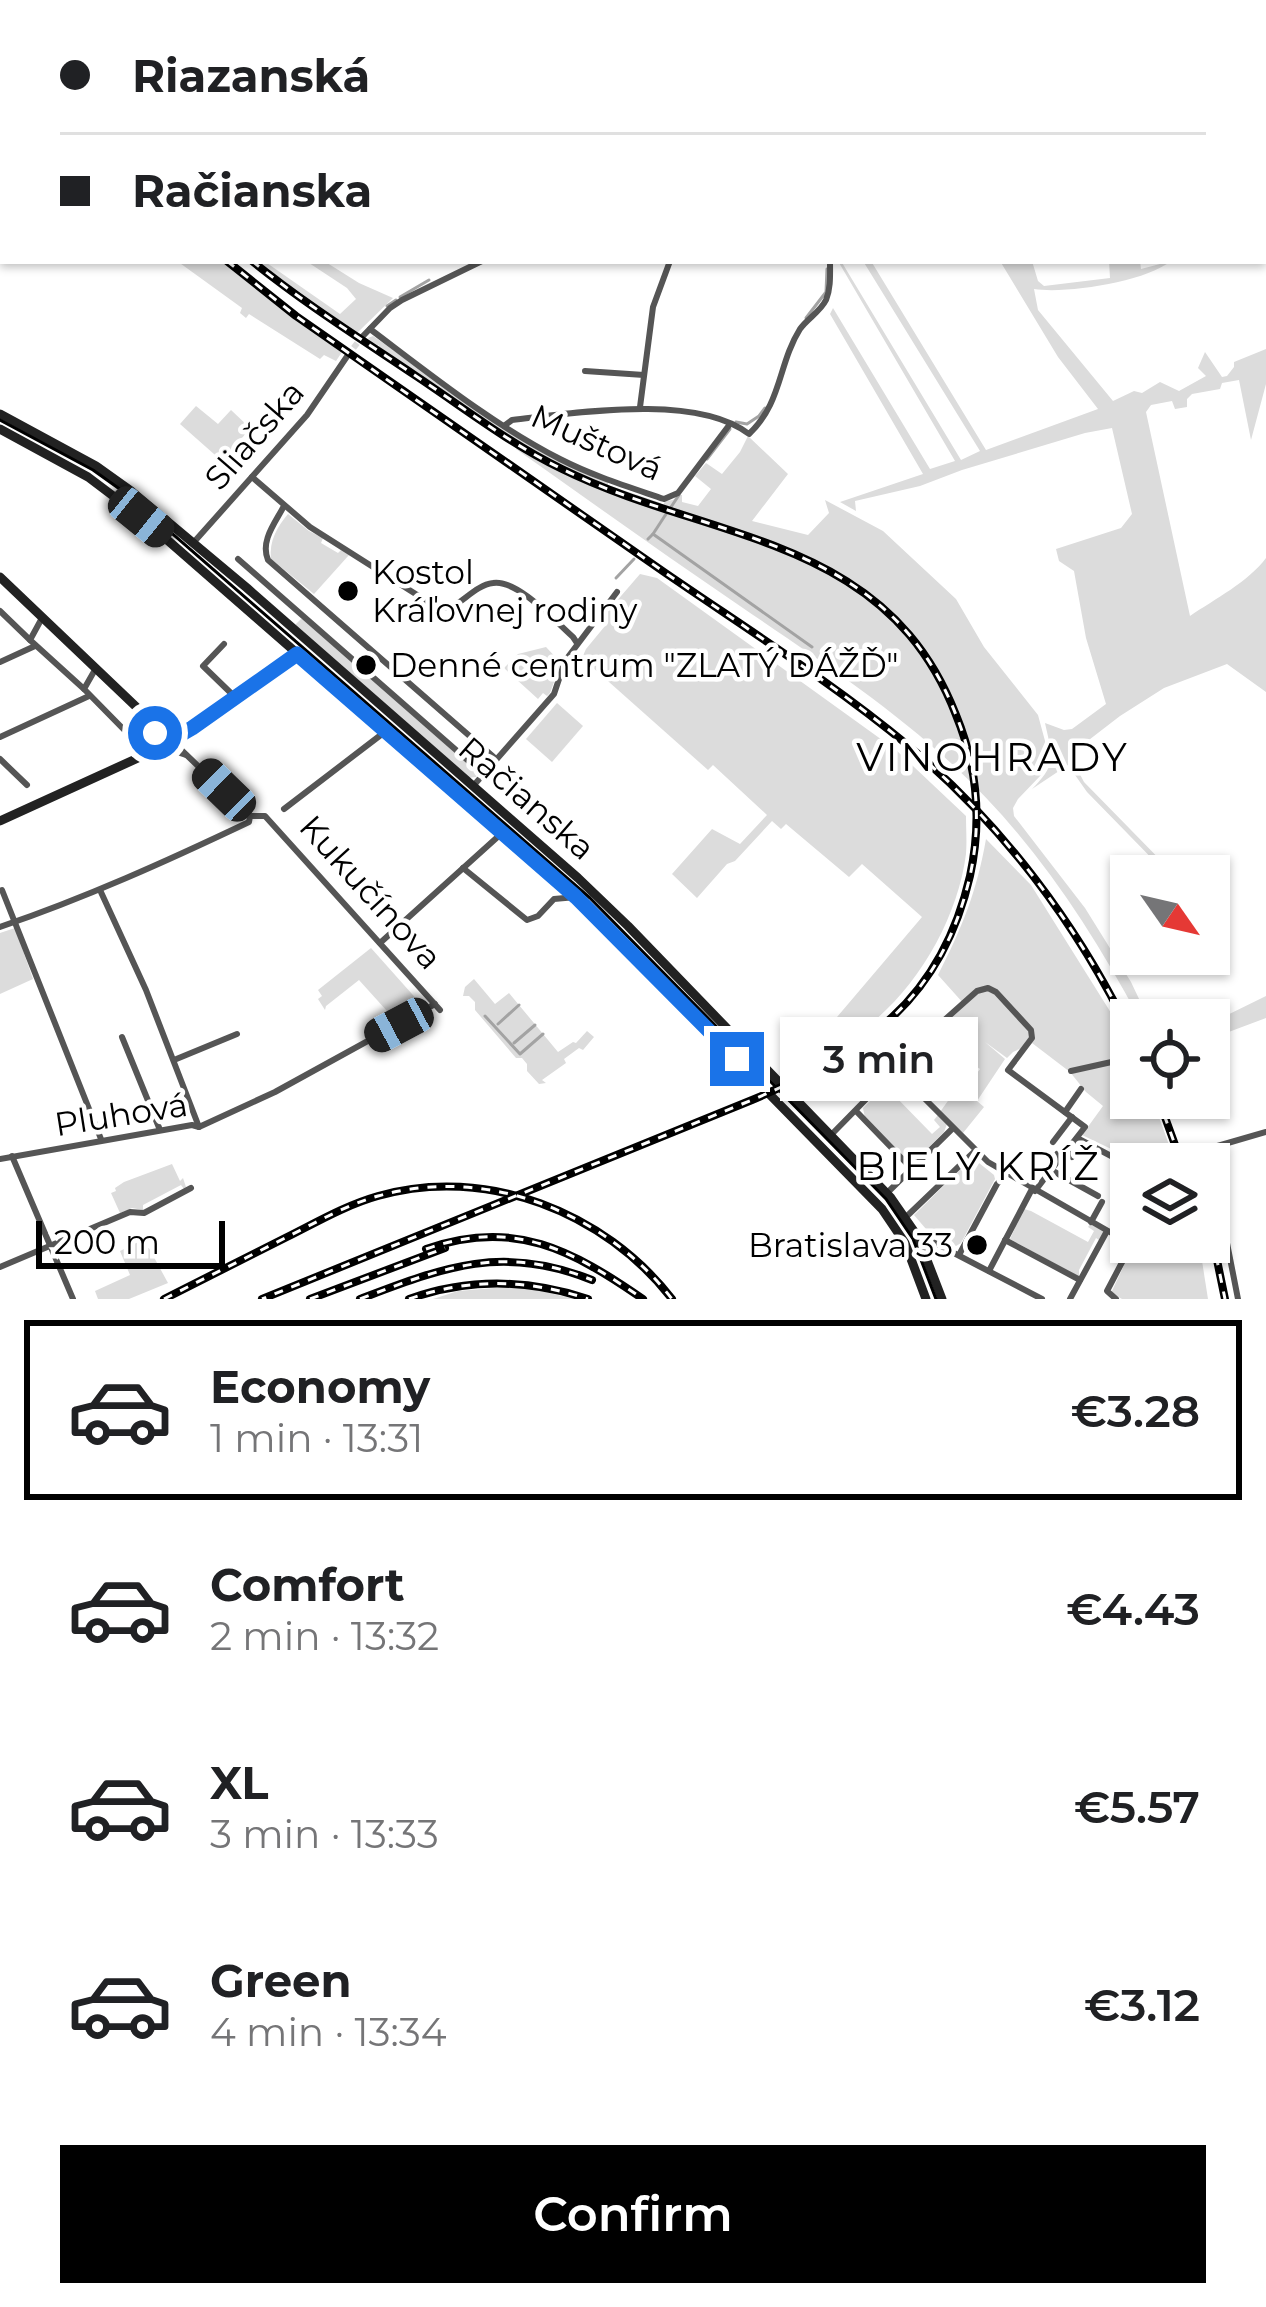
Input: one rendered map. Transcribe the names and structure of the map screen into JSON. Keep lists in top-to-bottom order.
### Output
{
  "streets": {
    "main road": ["Račianska", "Kukučínova"],
    "street": ["Sliačska", "Muštová", "Pluhová"]
  },
  "crossings": [
    ["Sliačska", "Račianska"],
    ["Kukučínova", "Pluhová"]
  ],
  "districts": ["VINOHRADY", "BIELY KRÍŽ"],
  "places": ["Kostol Kráľovnej rodiny", "Denné centrum \"ZLATÝ DÁŽĎ\"", "Bratislava 33"],
  "scale_bar": "200 m",
  "north": "bottom right",
  "page": {
    "banner": ["Riazanská", "Račianska"],
    "bubble": "3 min",
    "scale": "200 m",
    "list": [
      {
        "name": "Economy",
        "note": "1 min · 13:31",
        "value": "€3.28"
      },
      {
        "name": "Comfort",
        "note": "2 min · 13:32",
        "value": "€4.43"
      },
      {
        "name": "XL",
        "note": "3 min · 13:33",
        "value": "€5.57"
      },
      {
        "name": "Green",
        "note": "4 min · 13:34",
        "value": "€3.12"
      }
    ],
    "buttons": "Confirm"
  }
}
